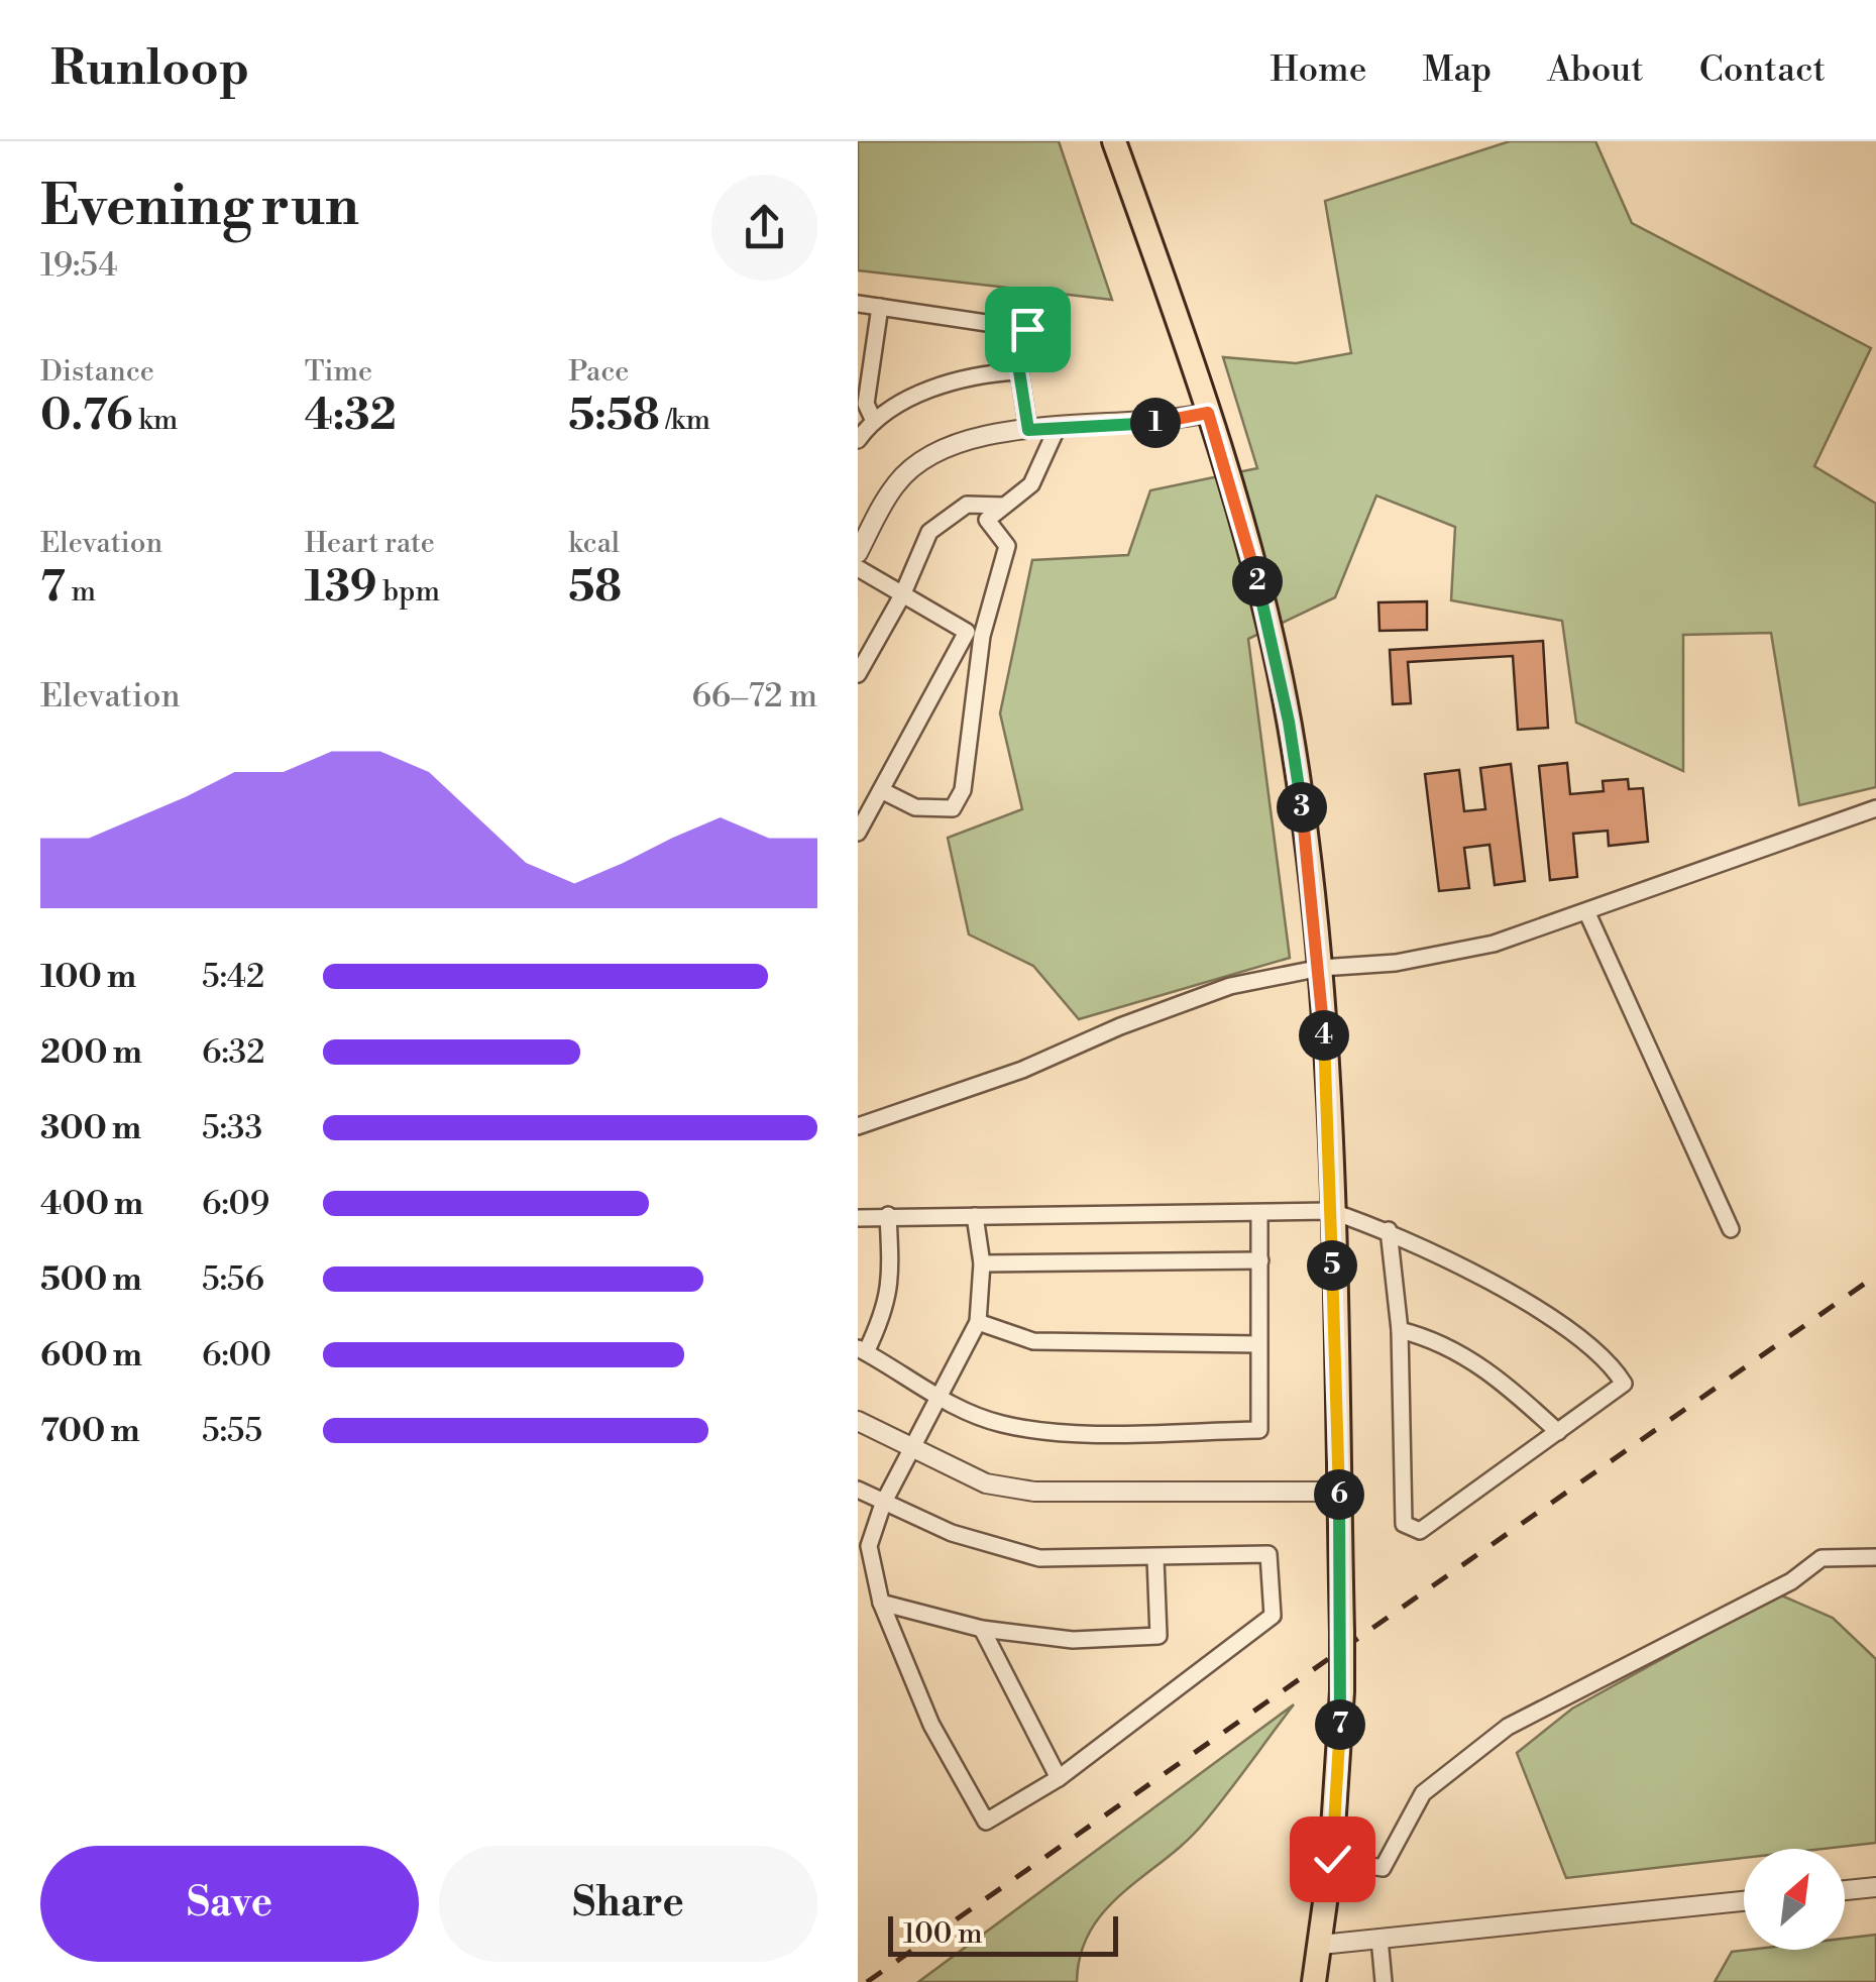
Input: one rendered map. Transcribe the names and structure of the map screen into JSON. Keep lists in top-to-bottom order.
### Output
{
  "scale_bar": "100 m",
  "north": "top right",
  "page": {
    "header": "Runloop",
    "nav": [
      "Home",
      "Map",
      "About",
      "Contact"
    ],
    "heading": ["Evening run", "19:54"],
    "stats": [
      ["Distance", "0.76 km"],
      ["Time", "4:32"],
      ["Pace", "5:58 /km"],
      ["Elevation", "7 m"],
      ["Heart rate", "139 bpm"],
      ["kcal", "58"]
    ],
    "pins": [
      "1",
      "2",
      "3",
      "4",
      "5",
      "6",
      "7"
    ],
    "chart": ["Elevation", "66–72 m"],
    "list": [
      {
        "name": "100 m",
        "note": "5:42"
      },
      {
        "name": "200 m",
        "note": "6:32"
      },
      {
        "name": "300 m",
        "note": "5:33"
      },
      {
        "name": "400 m",
        "note": "6:09"
      },
      {
        "name": "500 m",
        "note": "5:56"
      },
      {
        "name": "600 m",
        "note": "6:00"
      },
      {
        "name": "700 m",
        "note": "5:55"
      }
    ],
    "buttons": ["Save", "Share"],
    "scale": "100 m"
  }
}
